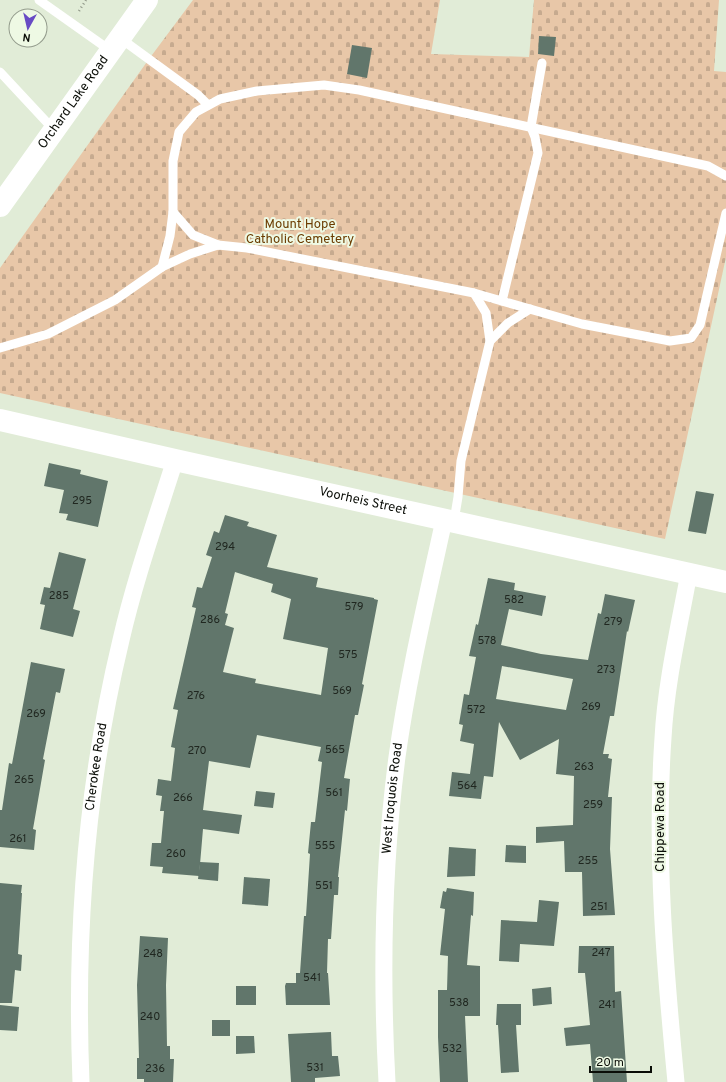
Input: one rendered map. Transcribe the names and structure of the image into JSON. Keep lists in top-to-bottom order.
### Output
{
  "streets": {
    "street": [
      "Orchard Lake Road",
      "Voorheis Street",
      "Cherokee Road",
      "West Iroquois Road",
      "Chippewa Road"
    ]
  },
  "crossings": [
    ["Voorheis Street", "Cherokee Road"],
    ["Voorheis Street", "West Iroquois Road"],
    ["Voorheis Street", "Chippewa Road"]
  ],
  "parks": ["Mount Hope Catholic Cemetery"],
  "house_numbers": [
    "295",
    "294",
    "285",
    "582",
    "579",
    "286",
    "279",
    "578",
    "575",
    "273",
    "569",
    "276",
    "269",
    "572",
    "269",
    "565",
    "270",
    "263",
    "265",
    "564",
    "561",
    "266",
    "259",
    "261",
    "555",
    "260",
    "255",
    "551",
    "251",
    "247",
    "248",
    "541",
    "538",
    "241",
    "240",
    "532",
    "531",
    "236"
  ],
  "scale_bar": "20 m",
  "north": "bottom"
}
